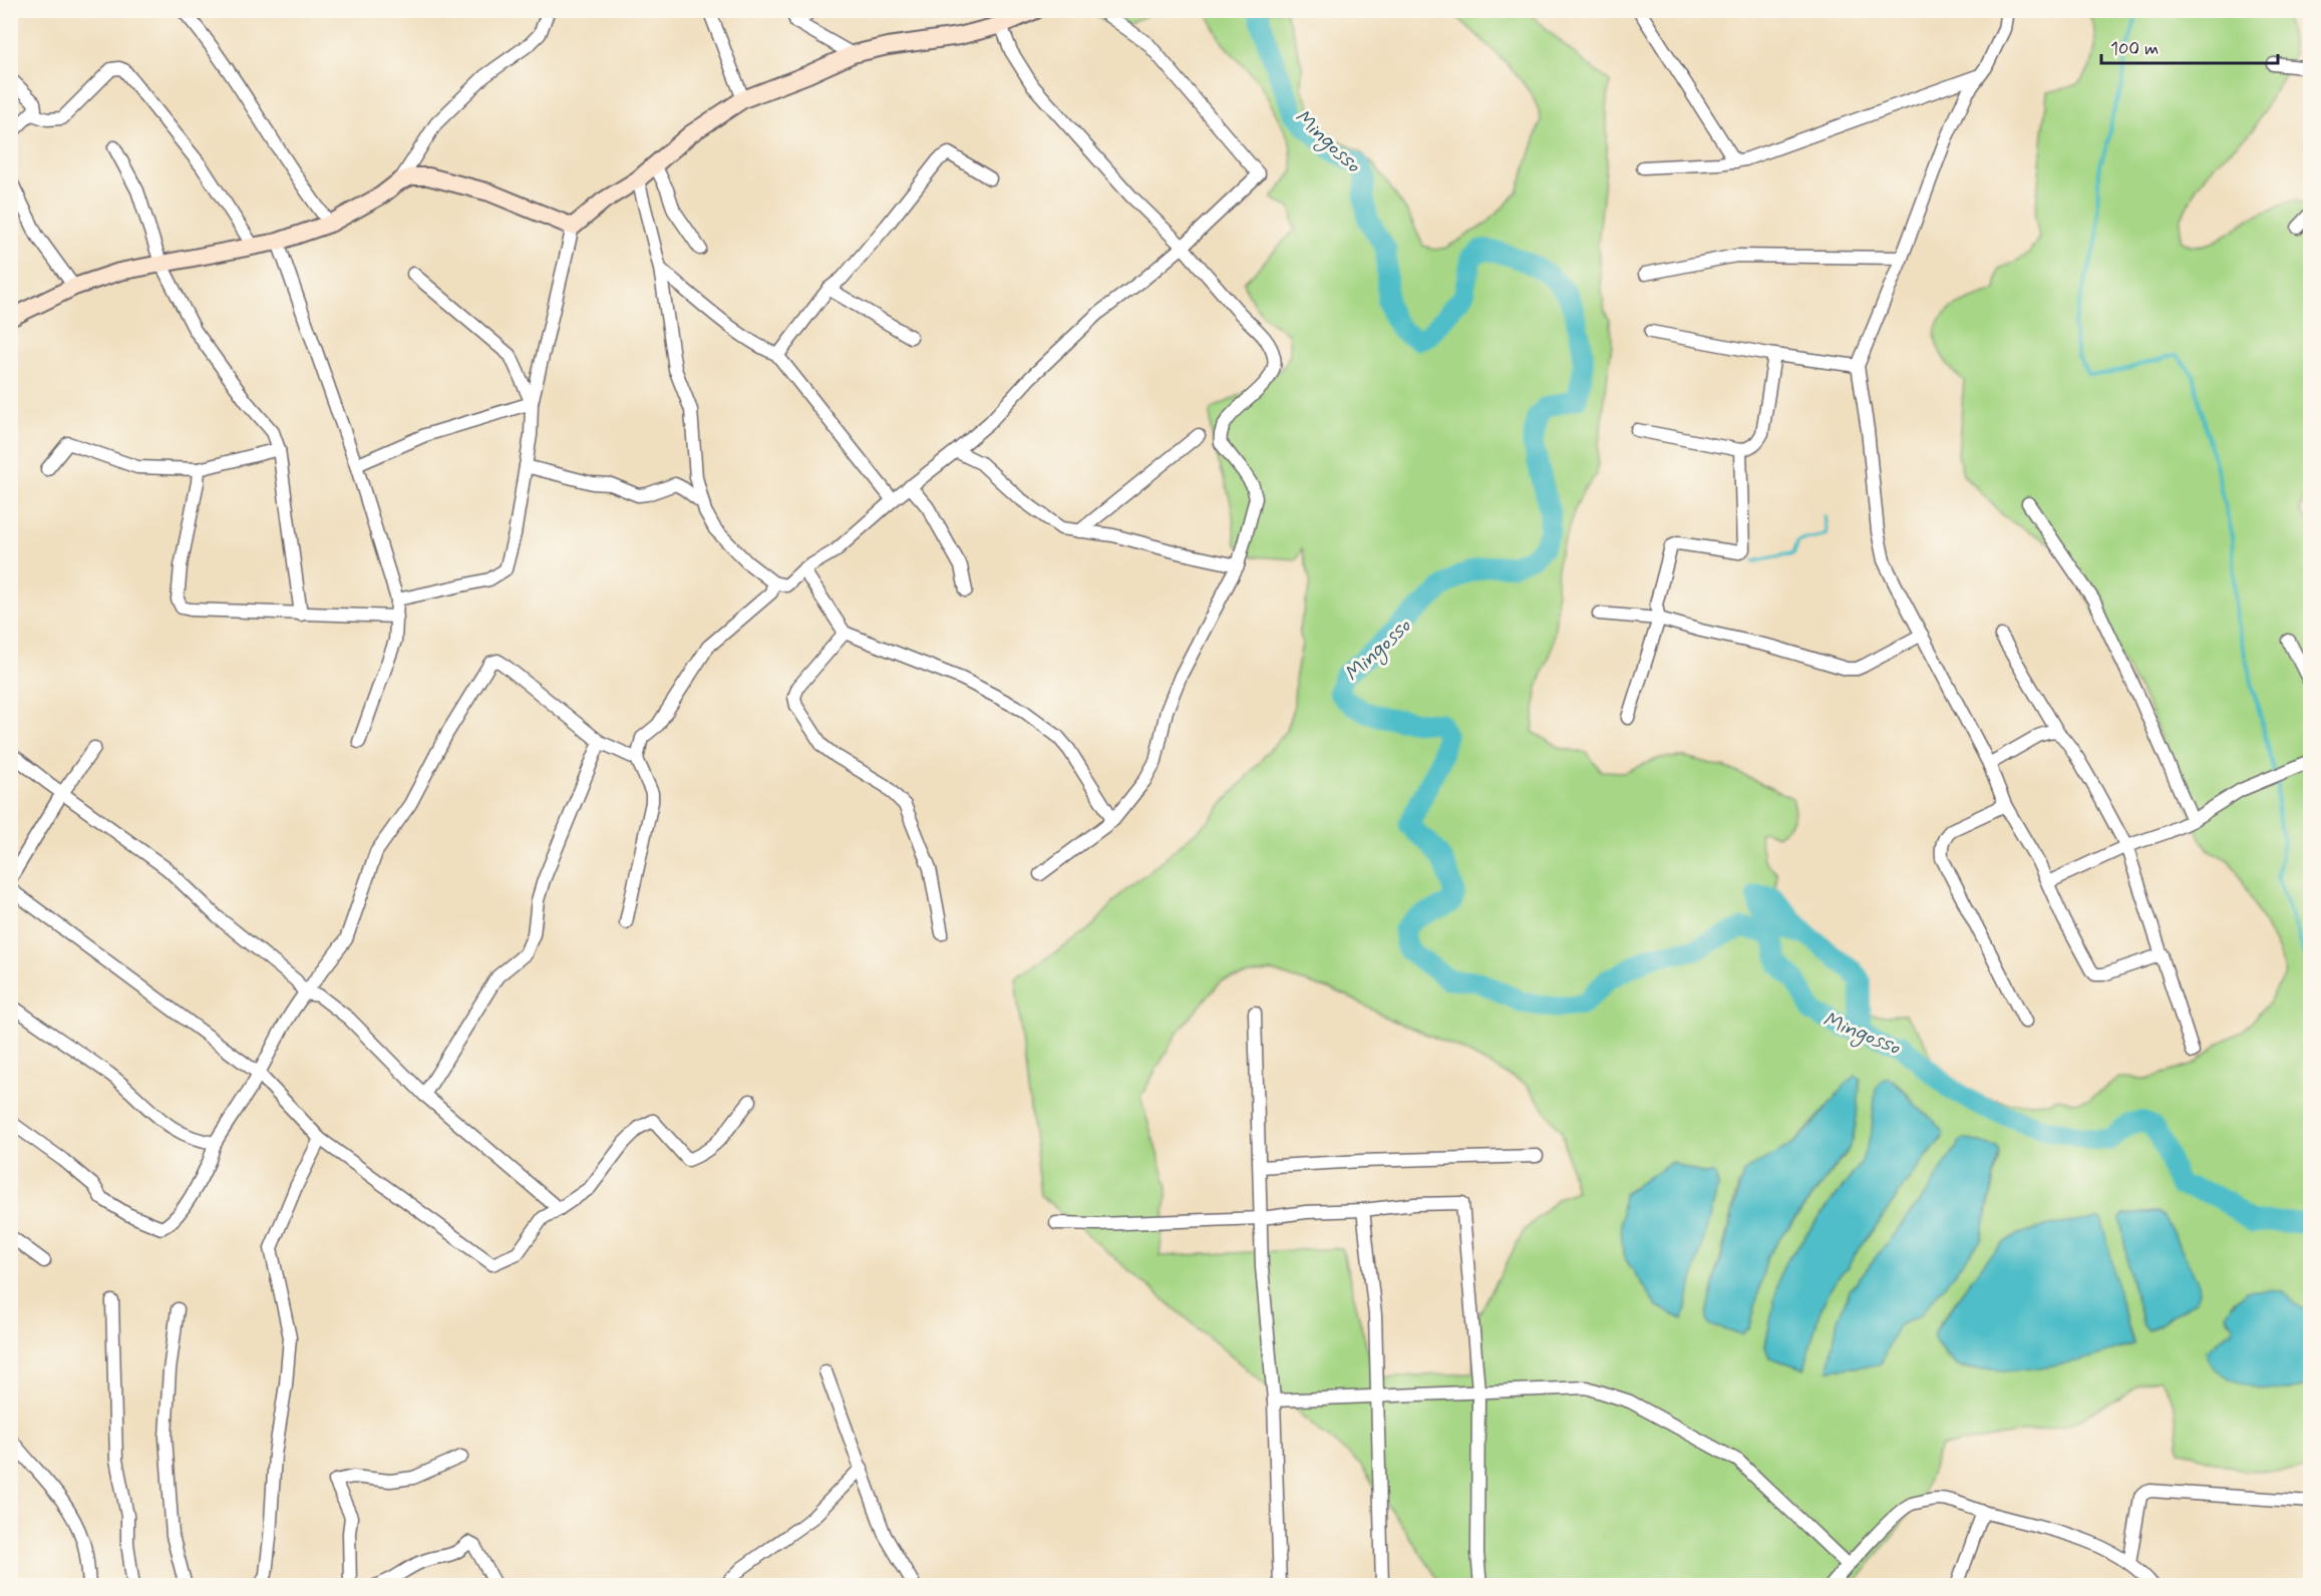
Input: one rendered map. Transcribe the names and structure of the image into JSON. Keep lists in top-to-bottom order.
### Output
{
  "water": ["Mingosso"],
  "scale_bar": "100 m"
}
